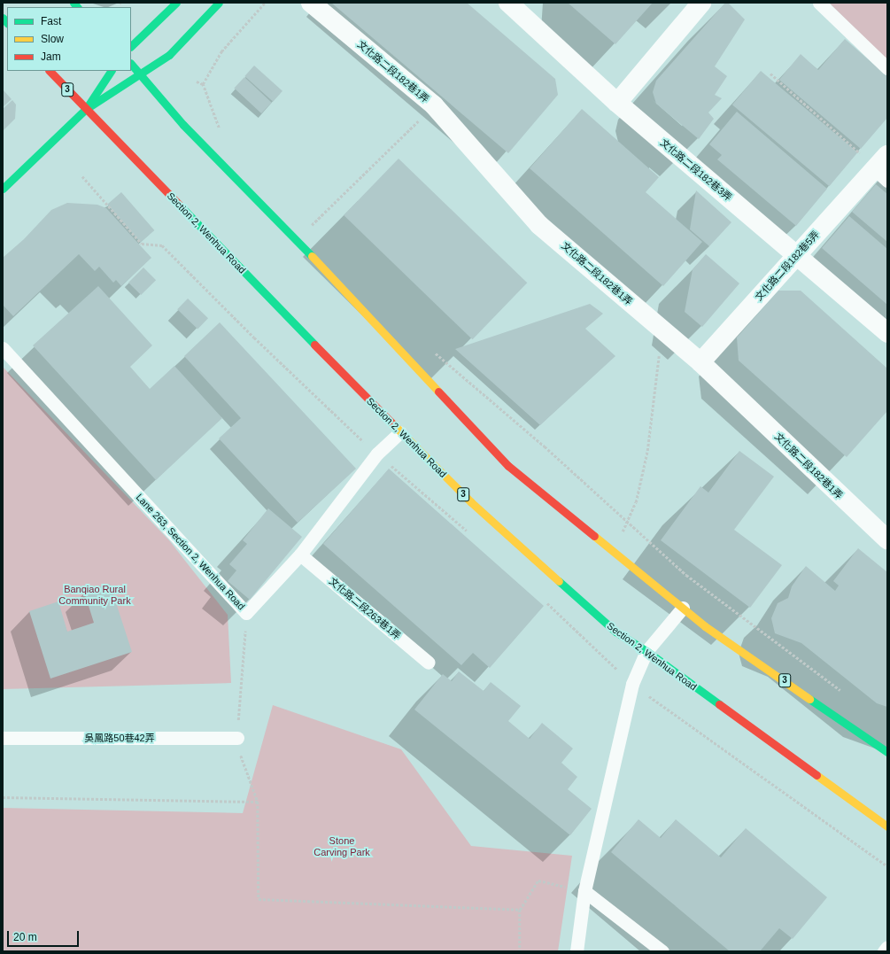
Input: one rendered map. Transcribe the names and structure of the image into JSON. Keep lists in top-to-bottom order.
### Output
{
  "streets": {
    "main road": ["3", "Section 2, Wenhua Road"],
    "street": ["文化路二段182巷1弄", "文化路二段182巷3弄", "文化路二段182巷5弄"],
    "lane": ["Lane 263, Section 2, Wenhua Road", "文化路二段263巷1弄", "吳鳳路50巷42弄"]
  },
  "crossings": [
    ["文化路二段182巷1弄", "文化路二段182巷5弄"],
    ["文化路二段182巷3弄", "文化路二段182巷5弄"],
    ["Section 2, Wenhua Road", "Lane 263, Section 2, Wenhua Road"],
    ["Lane 263, Section 2, Wenhua Road", "文化路二段263巷1弄"]
  ],
  "parks": ["Banqiao Rural Community Park", "Stone Carving Park"],
  "legend": ["Fast", "Slow", "Jam"],
  "scale_bar": "20 m"
}
